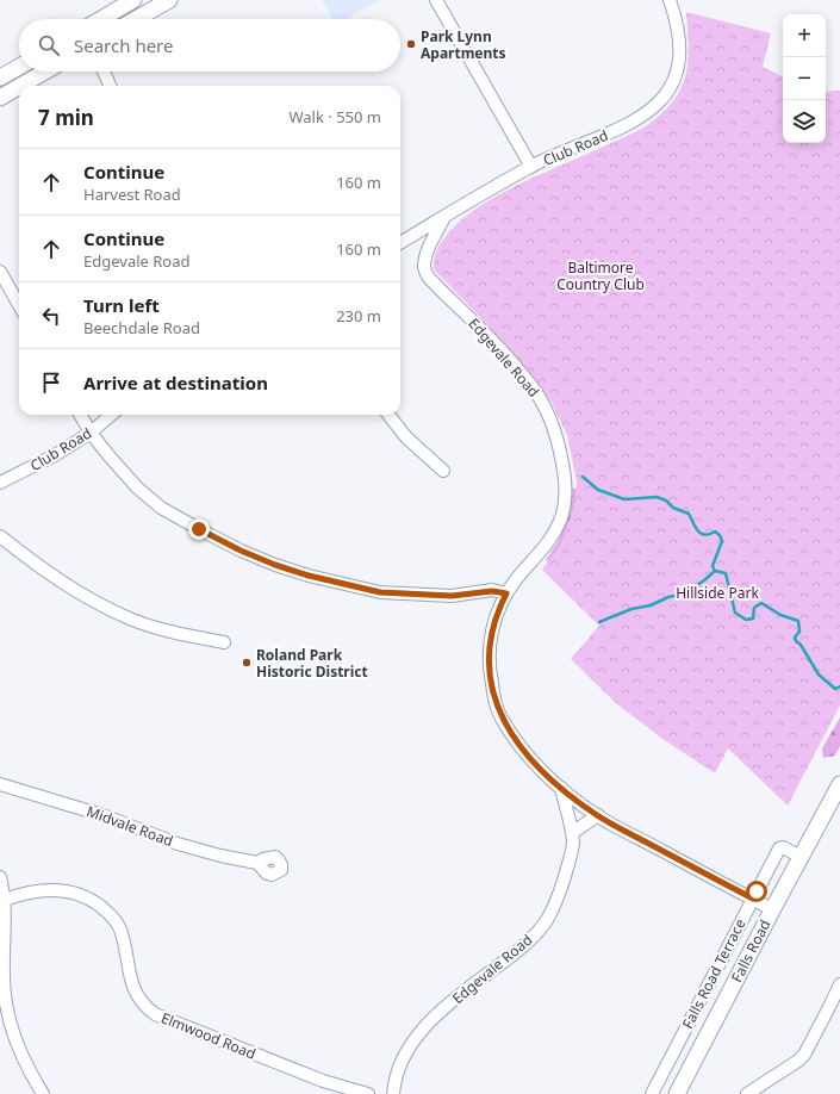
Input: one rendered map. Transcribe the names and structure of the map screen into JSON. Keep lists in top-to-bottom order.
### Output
{
  "streets": {
    "main road": ["Falls Road"],
    "street": [
      "Club Road",
      "Edgevale Road",
      "Midvale Road",
      "Falls Road Terrace",
      "Elmwood Road"
    ]
  },
  "crossings": [
    ["Club Road", "Edgevale Road"],
    ["Falls Road", "Falls Road Terrace"]
  ],
  "parks": ["Baltimore Country Club", "Hillside Park"],
  "places": ["Park Lynn Apartments", "Roland Park Historic District"],
  "page": {
    "map_buttons": ["+", "−"],
    "search": "Search here",
    "heading": ["7 min", "Walk · 550 m"],
    "list": [
      ["Continue", "Harvest Road", "160 m"],
      ["Continue", "Edgevale Road", "160 m"],
      ["Turn left", "Beechdale Road", "230 m"],
      "Arrive at destination"
    ]
  }
}
